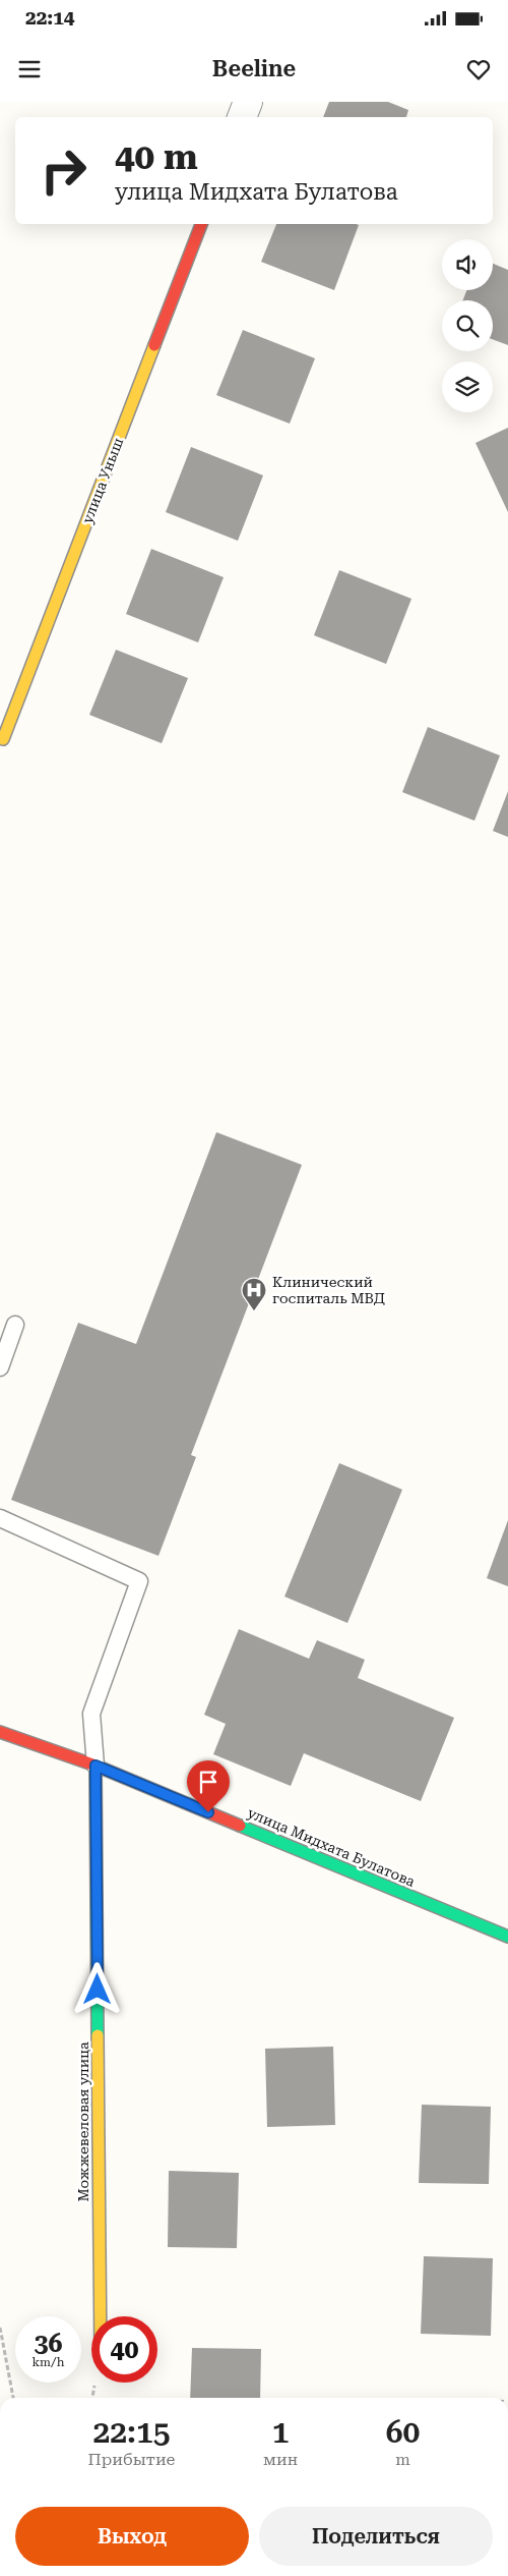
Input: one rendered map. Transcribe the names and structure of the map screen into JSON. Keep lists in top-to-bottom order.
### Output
{
  "streets": {
    "street": ["улица Уныш", "улица Мидхата Булатова", "Можжевеловая улица"]
  },
  "crossings": [
    ["улица Мидхата Булатова", "Можжевеловая улица"]
  ],
  "places": {
    "hospital": ["Клинический госпиталь МВД"]
  },
  "page": {
    "status": "22:14",
    "header": "Beeline",
    "turn": ["40 m", "улица Мидхата Булатова"],
    "speed": "36 km/h",
    "limit": "40",
    "eta": [
      "22:15",
      "Прибытие",
      "1",
      "мин",
      "60",
      "m"
    ],
    "buttons": ["Выход", "Поделиться"]
  }
}
